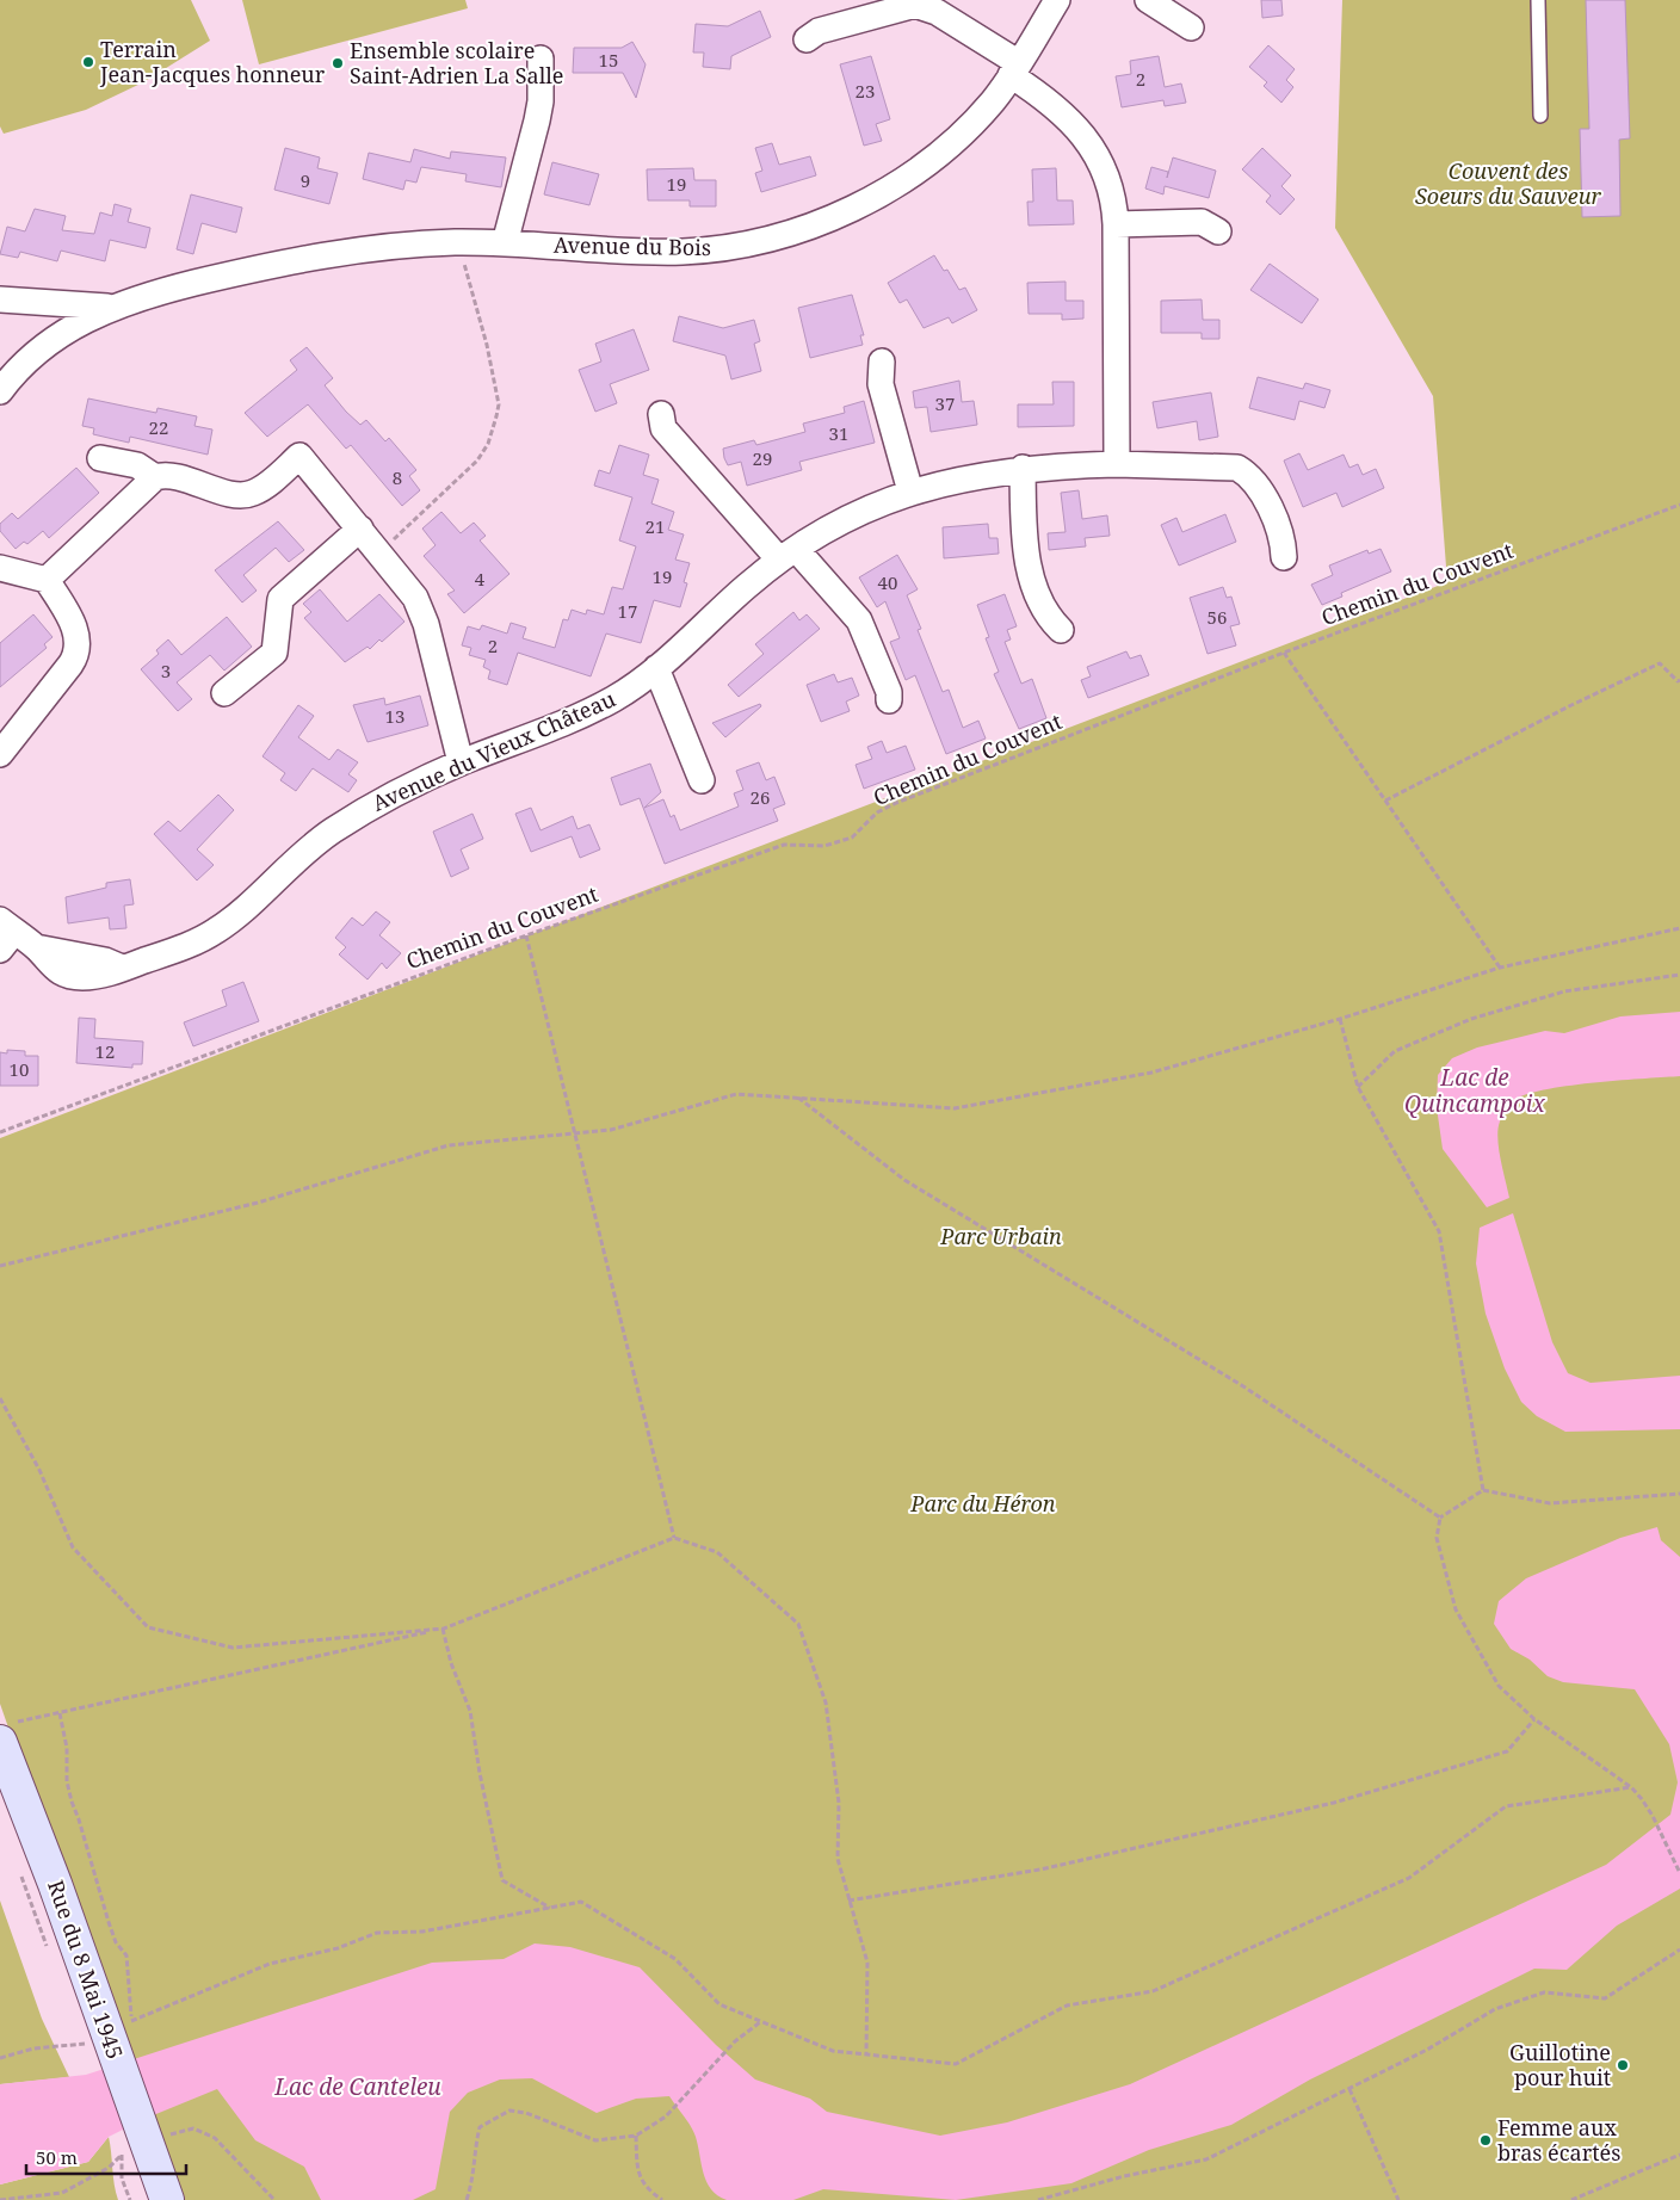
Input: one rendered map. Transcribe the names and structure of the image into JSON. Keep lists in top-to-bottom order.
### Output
{
  "streets": {
    "main road": ["Rue du 8 Mai 1945"],
    "street": ["Avenue du Bois", "Avenue du Vieux Château"],
    "path": ["Chemin du Couvent"]
  },
  "water": ["Lac de Quincampoix", "Lac de Canteleu"],
  "parks": ["Couvent des Soeurs du Sauveur", "Parc Urbain", "Parc du Héron"],
  "places": [
    "Terrain Jean-Jacques honneur",
    "Ensemble scolaire Saint-Adrien La Salle",
    "Guillotine pour huit",
    "Femme aux bras écartés"
  ],
  "house_numbers": [
    "15",
    "2",
    "23",
    "9",
    "19",
    "37",
    "22",
    "31",
    "29",
    "8",
    "21",
    "19",
    "4",
    "40",
    "17",
    "56",
    "2",
    "3",
    "13",
    "26",
    "12",
    "10"
  ],
  "scale_bar": "50 m"
}
